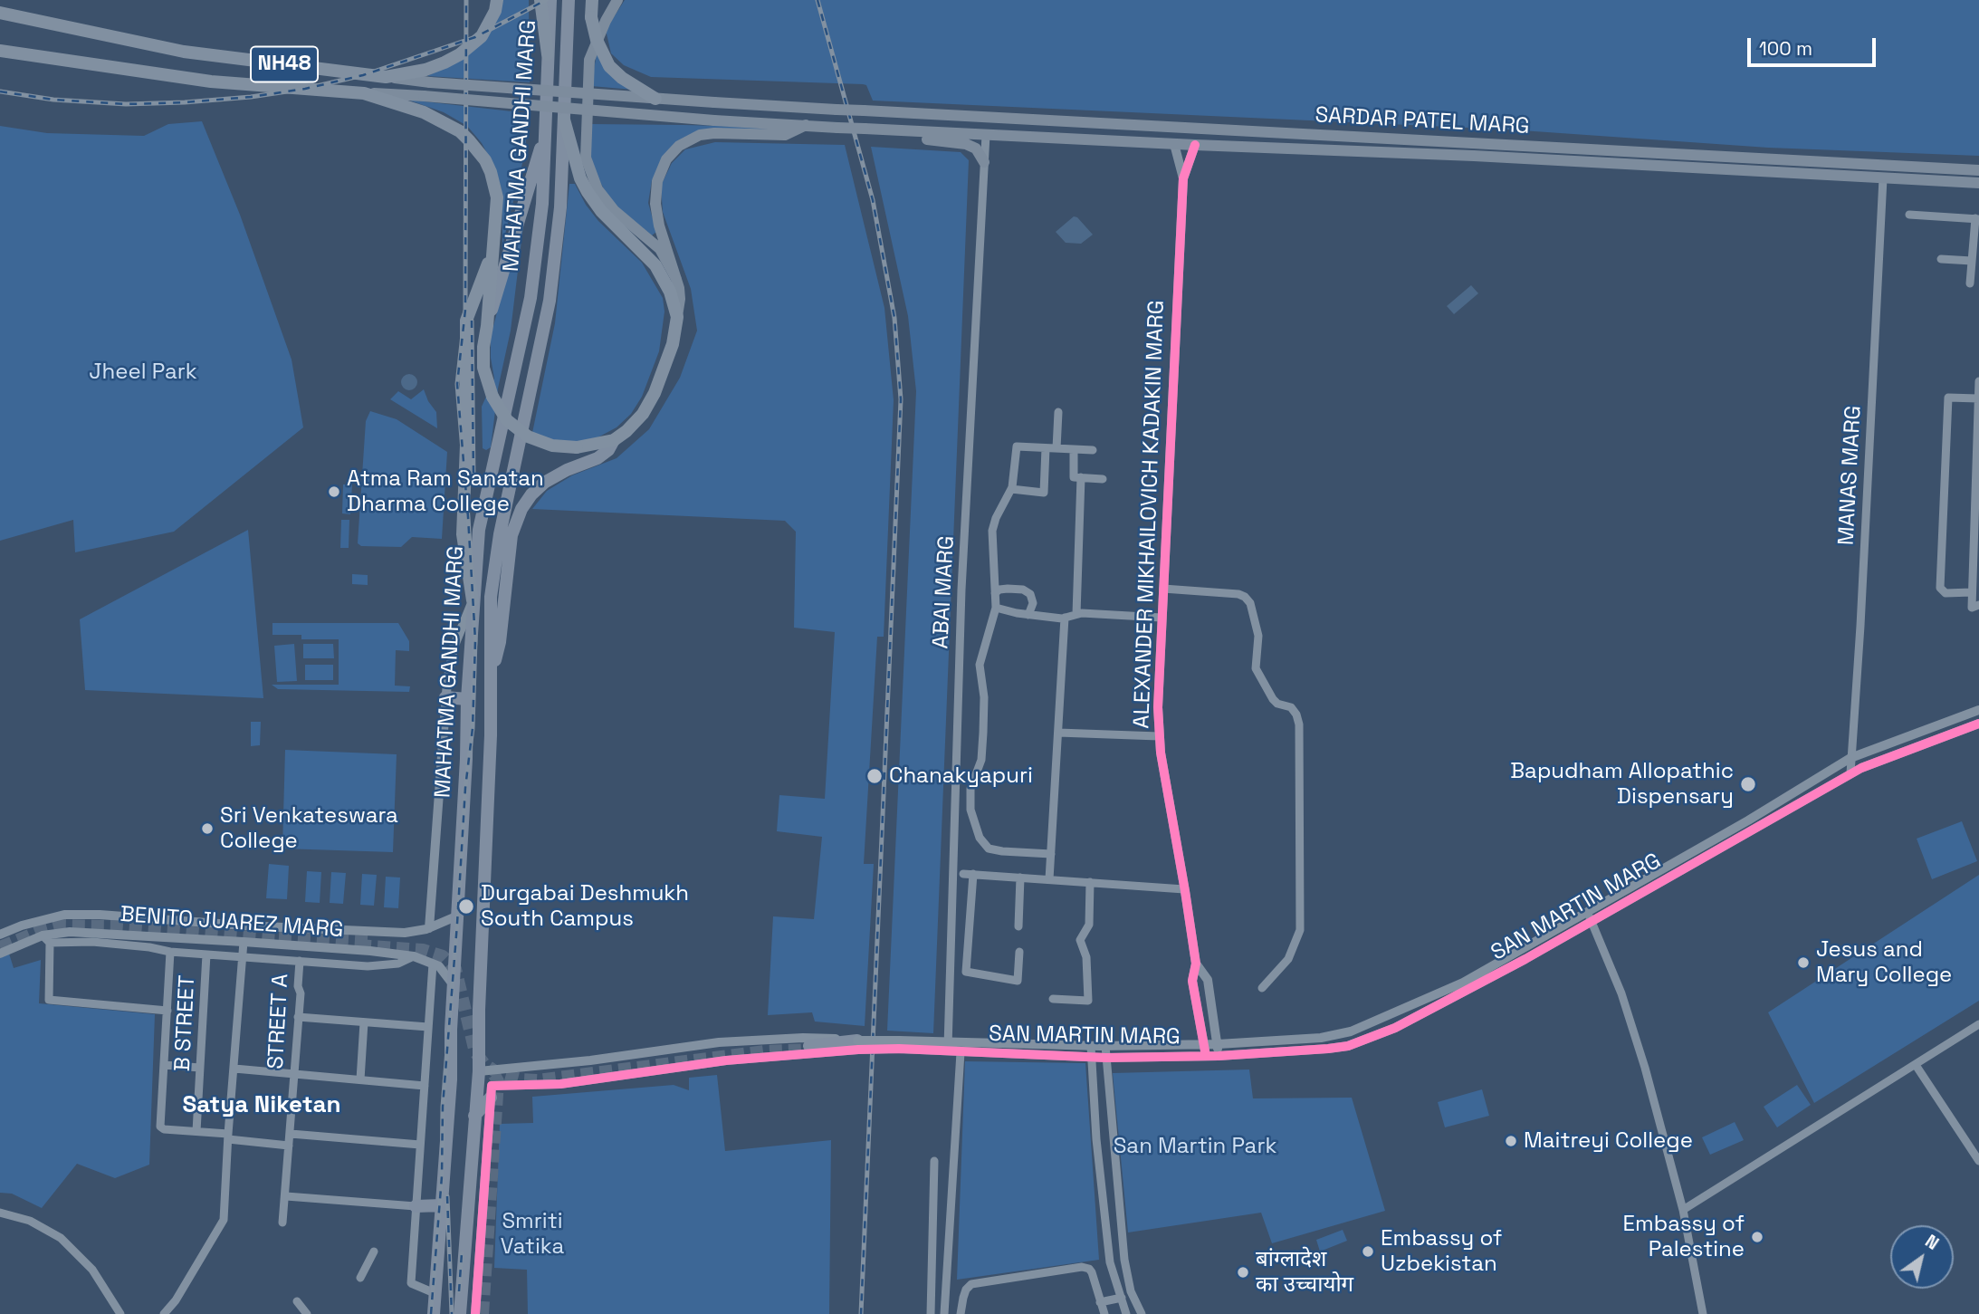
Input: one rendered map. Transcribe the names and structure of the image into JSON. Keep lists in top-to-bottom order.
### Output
{
  "streets": {
    "highway": ["NH48"],
    "main road": ["SARDAR PATEL MARG", "MAHATMA GANDHI MARG"],
    "street": [
      "MANAS MARG",
      "ALEXANDER MIKHAILOVICH KADAKIN MARG",
      "ABAI MARG",
      "SAN MARTIN MARG",
      "BENITO JUAREZ MARG",
      "STREET A",
      "B STREET"
    ]
  },
  "crossings": [
    ["NH48", "SARDAR PATEL MARG"],
    ["SARDAR PATEL MARG", "MANAS MARG"],
    ["SARDAR PATEL MARG", "ABAI MARG"],
    ["MAHATMA GANDHI MARG", "SAN MARTIN MARG"],
    ["MAHATMA GANDHI MARG", "BENITO JUAREZ MARG"],
    ["MANAS MARG", "SAN MARTIN MARG"],
    ["ABAI MARG", "SAN MARTIN MARG"]
  ],
  "districts": ["Satya Niketan"],
  "parks": ["Jheel Park", "San Martin Park", "Smriti Vatika"],
  "places": [
    "Atma Ram Sanatan Dharma College",
    "Chanakyapuri",
    "Bapudham Allopathic Dispensary",
    "Sri Venkateswara College",
    "Durgabai Deshmukh South Campus",
    "Jesus and Mary College",
    "Maitreyi College",
    "Embassy of Palestine",
    "Embassy of Uzbekistan",
    "बांग्लादेश का उच्चायोग"
  ],
  "scale_bar": "100 m",
  "north": "top right"
}
